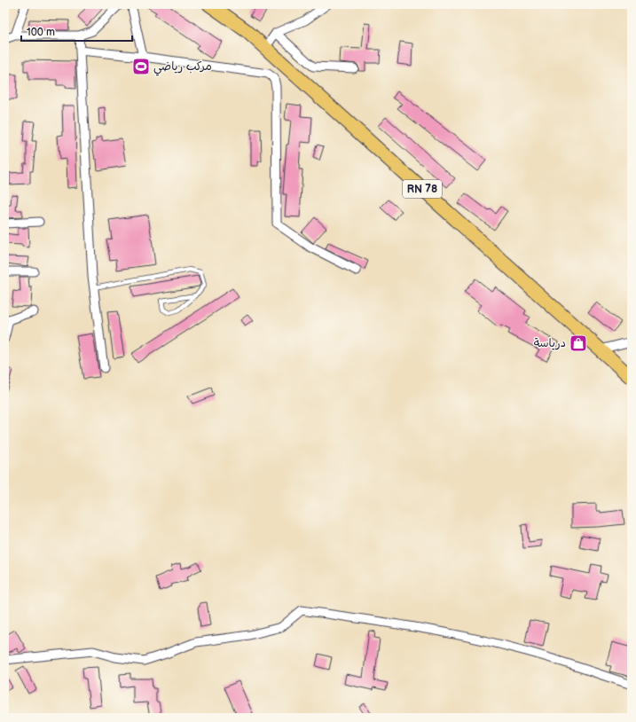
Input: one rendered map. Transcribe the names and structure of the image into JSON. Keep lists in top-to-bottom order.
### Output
{
  "streets": {
    "main road": ["RN 78"]
  },
  "places": {
    "sports": ["مركب رياضي"],
    "shop": ["درياسة"]
  },
  "scale_bar": "100 m"
}
